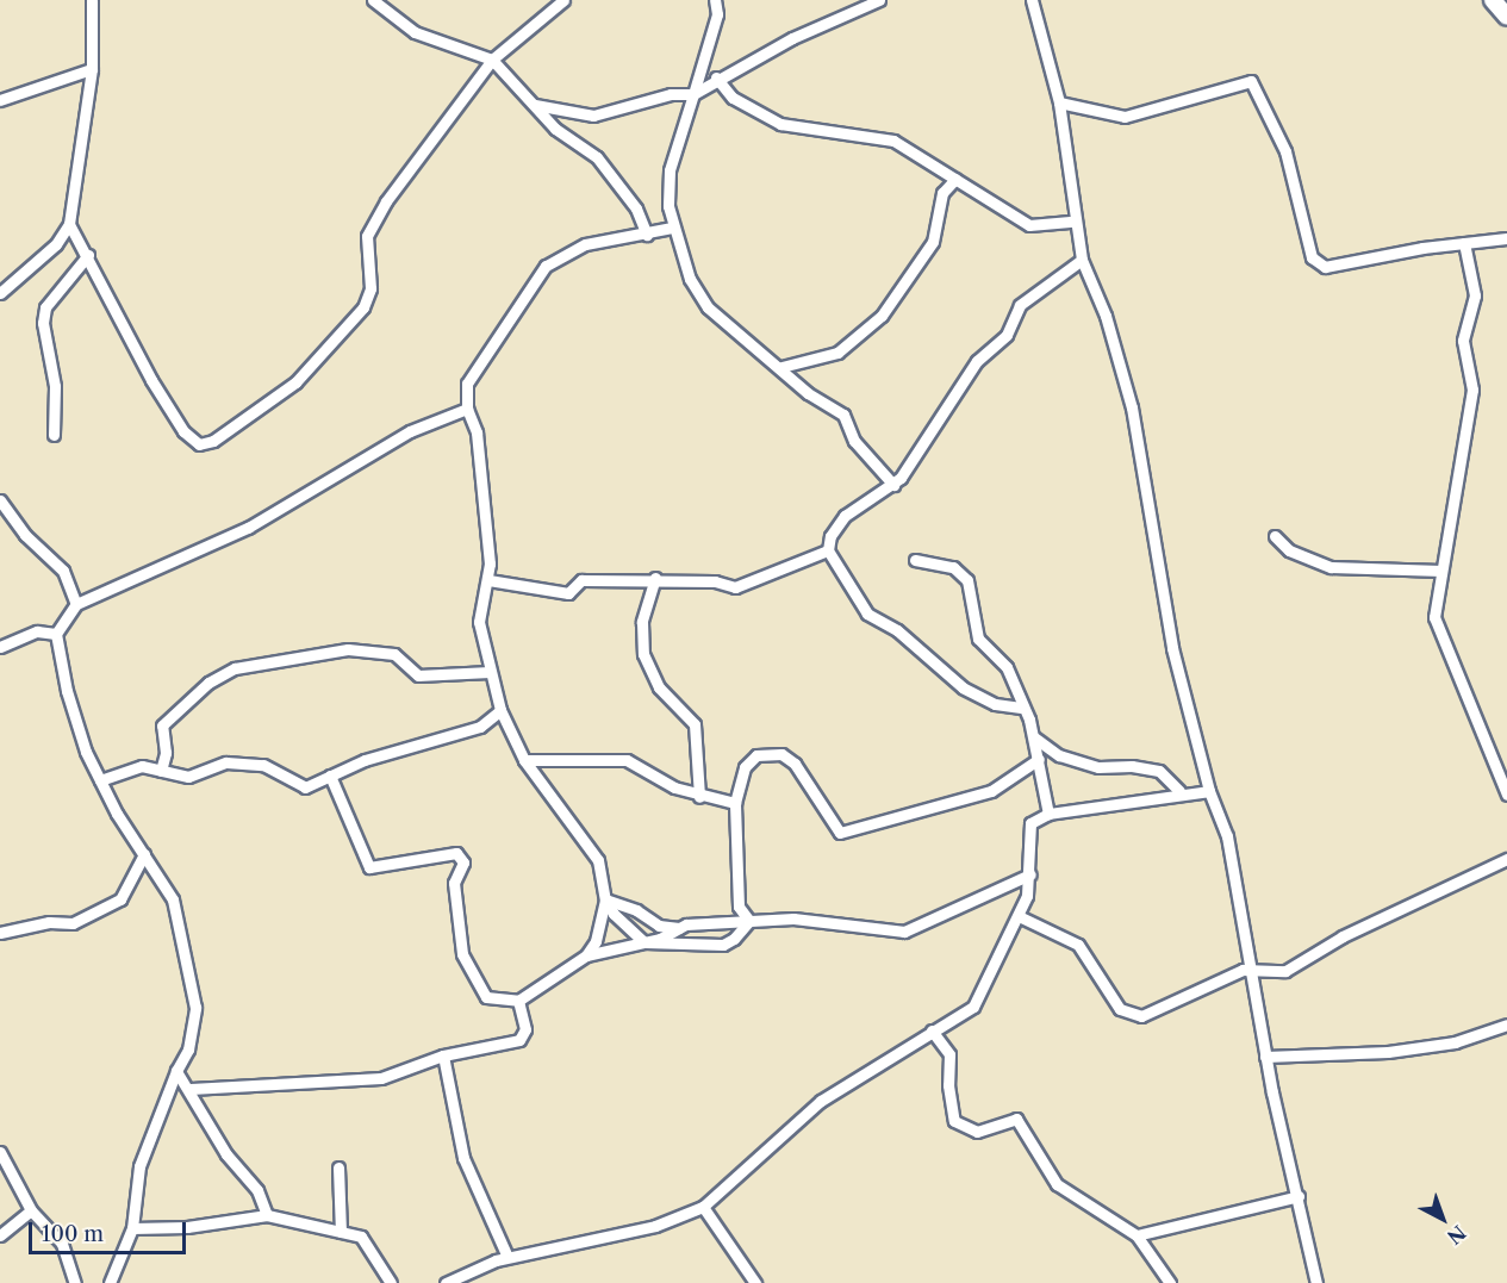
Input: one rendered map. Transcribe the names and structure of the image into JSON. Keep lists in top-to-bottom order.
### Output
{
  "scale_bar": "100 m",
  "north": "bottom right"
}
